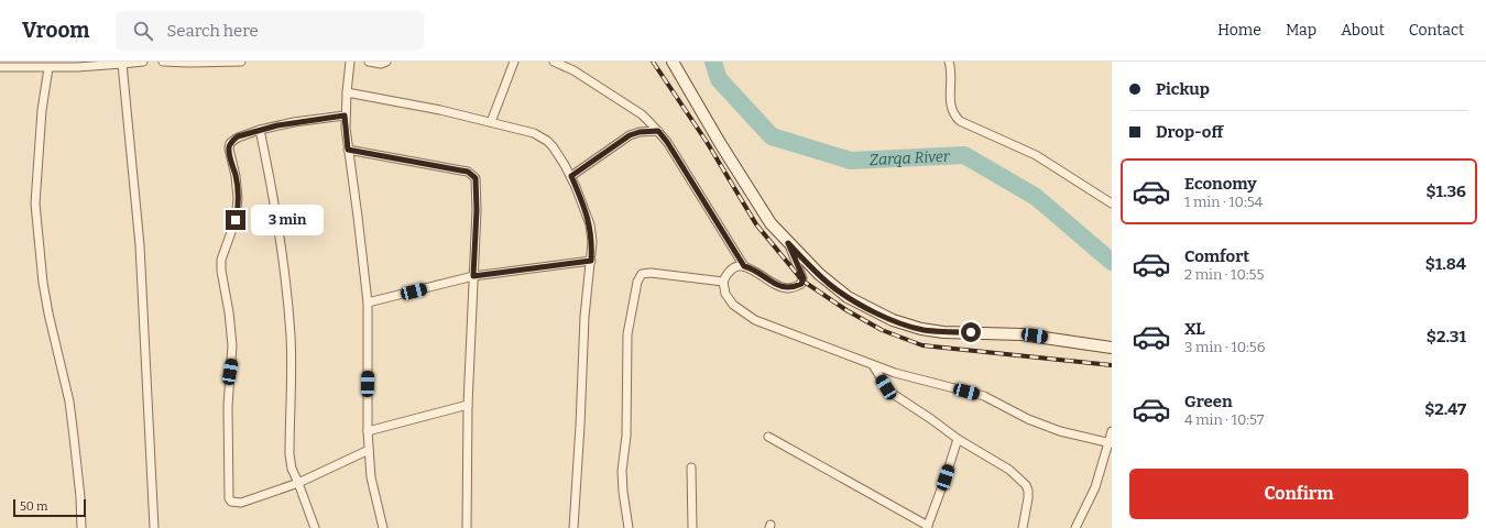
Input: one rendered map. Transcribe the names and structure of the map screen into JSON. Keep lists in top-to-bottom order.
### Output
{
  "water": ["Zarqa River"],
  "scale_bar": "50 m",
  "page": {
    "header": "Vroom",
    "search": "Search here",
    "nav": [
      "Home",
      "Map",
      "About",
      "Contact"
    ],
    "banner": ["Pickup", "Drop-off"],
    "list": [
      {
        "name": "Economy",
        "note": "1 min · 10:54",
        "value": "$1.36"
      },
      {
        "name": "Comfort",
        "note": "2 min · 10:55",
        "value": "$1.84"
      },
      {
        "name": "XL",
        "note": "3 min · 10:56",
        "value": "$2.31"
      },
      {
        "name": "Green",
        "note": "4 min · 10:57",
        "value": "$2.47"
      }
    ],
    "bubble": "3 min",
    "buttons": "Confirm",
    "scale": "50 m"
  }
}
